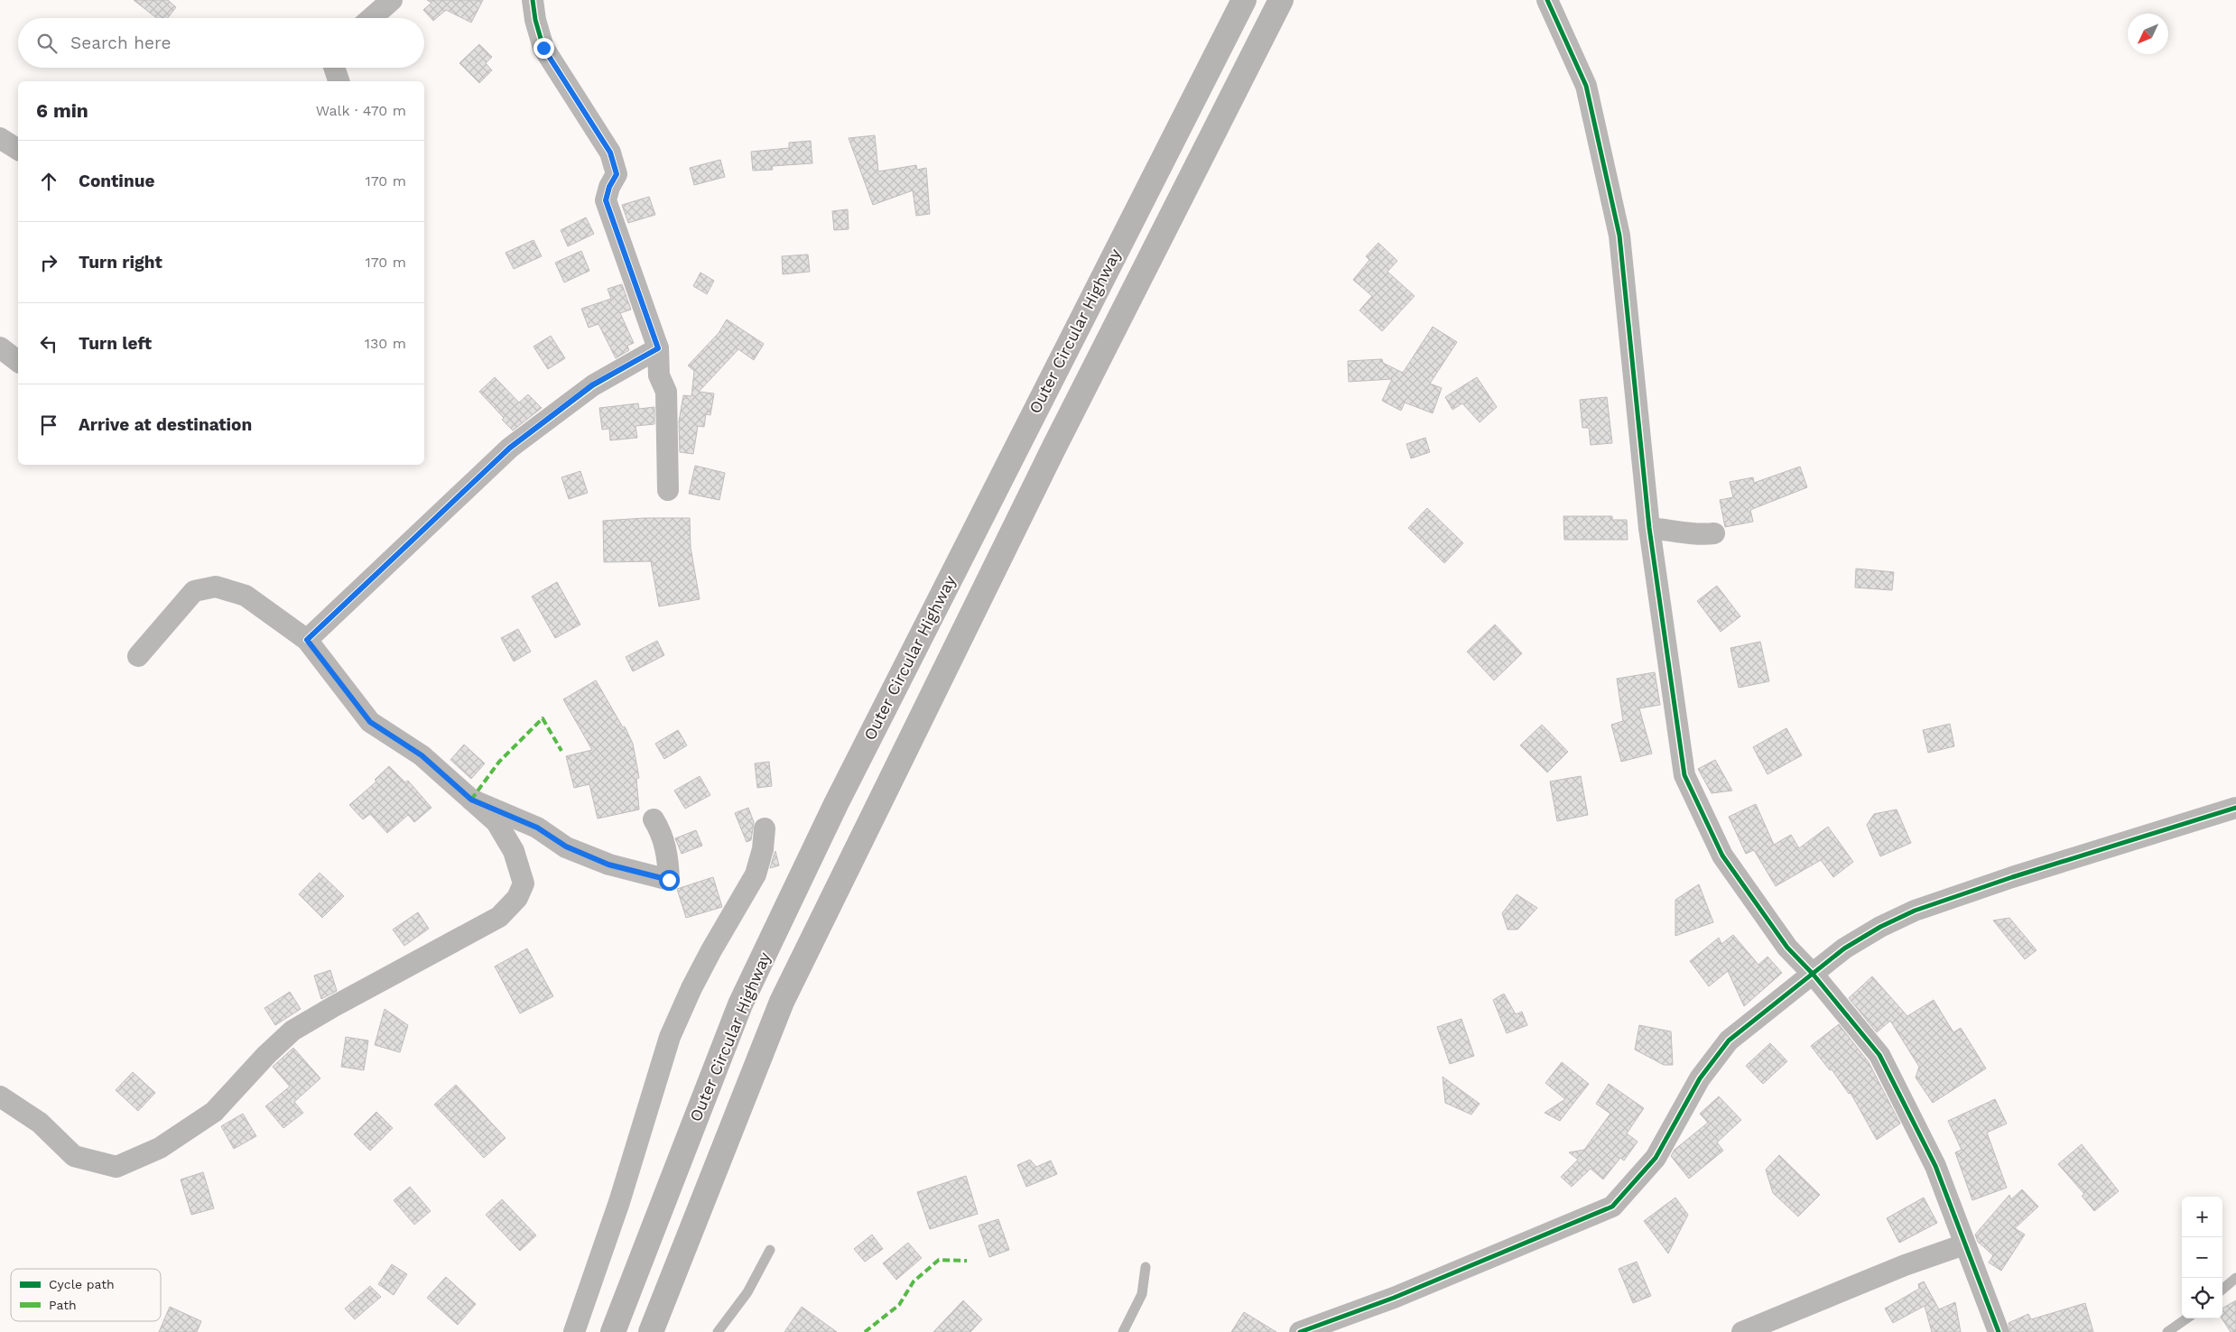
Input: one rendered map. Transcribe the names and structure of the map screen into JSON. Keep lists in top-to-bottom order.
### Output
{
  "streets": {
    "highway": ["Outer Circular Highway"]
  },
  "legend": ["Cycle path", "Path"],
  "north": "bottom left",
  "page": {
    "search": "Search here",
    "heading": ["6 min", "Walk · 470 m"],
    "list": [
      ["Continue", "170 m"],
      ["Turn right", "170 m"],
      ["Turn left", "130 m"],
      "Arrive at destination"
    ],
    "map_buttons": ["+", "−"]
  }
}
